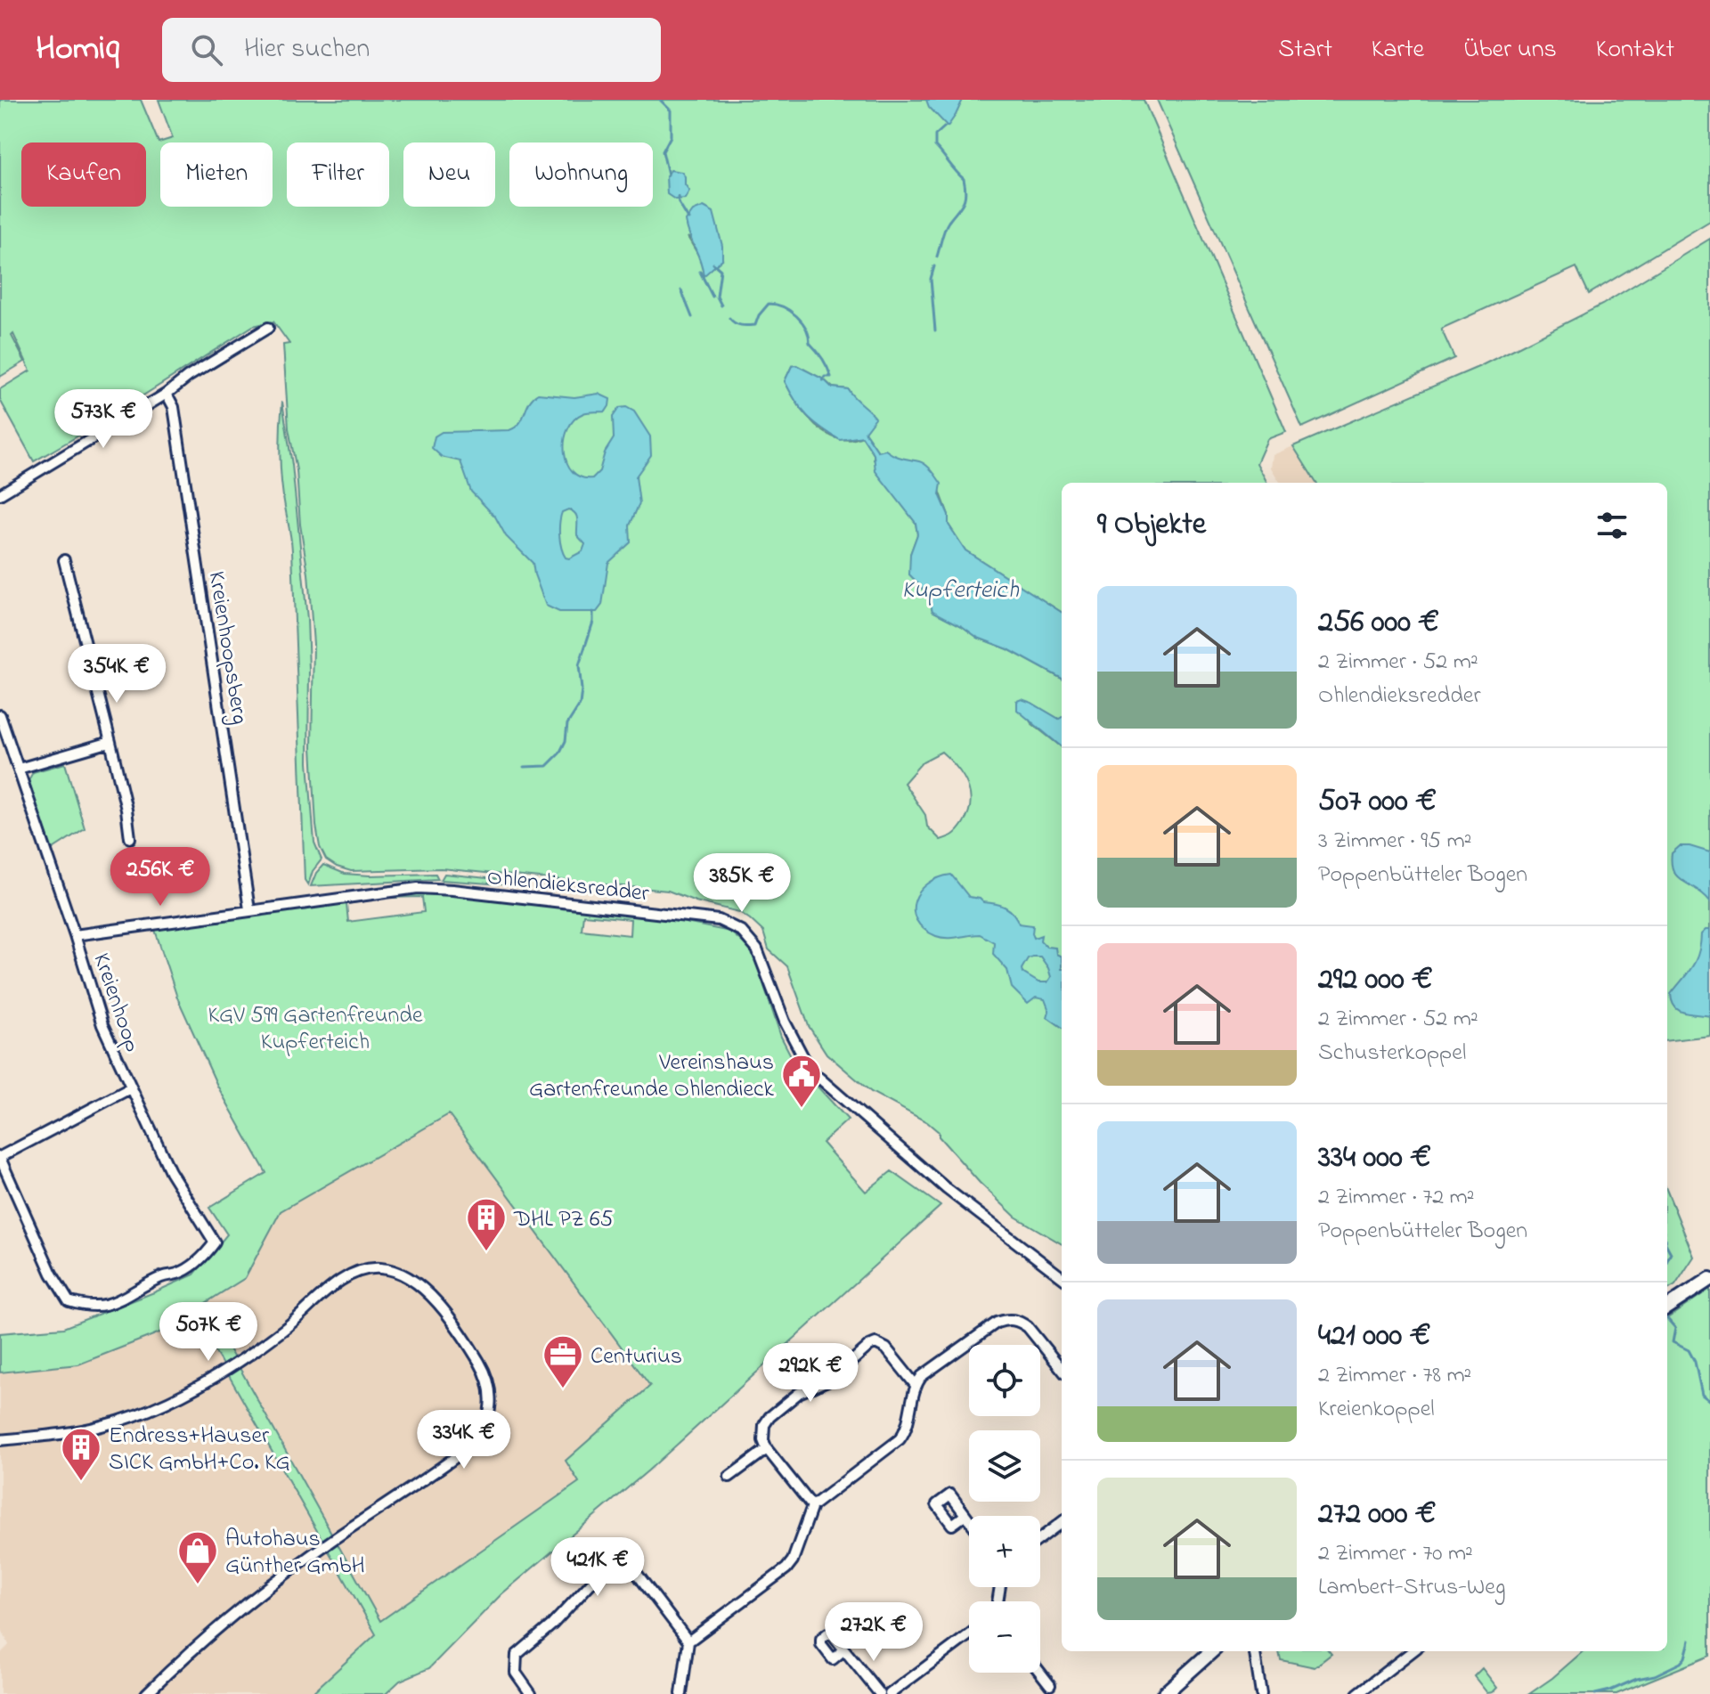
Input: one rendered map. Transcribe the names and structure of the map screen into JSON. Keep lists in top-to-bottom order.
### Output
{
  "streets": {
    "street": ["Kreienhoopsberg", "Ohlendieksredder", "Kreienhoop"]
  },
  "crossings": [
    ["Kreienhoopsberg", "Ohlendieksredder"],
    ["Ohlendieksredder", "Kreienhoop"]
  ],
  "water": ["Kupferteich"],
  "parks": ["KGV 599 Gartenfreunde Kupferteich"],
  "places": {
    "public building": ["Vereinshaus Gartenfreunde Ohlendieck"],
    "building": ["DHL PZ 65", "Endress+Hauser SICK GmbH+Co. KG"],
    "office": ["Centurius"],
    "shop": ["Autohaus Günther GmbH"]
  },
  "page": {
    "header": "Homiq",
    "search": "Hier suchen",
    "nav": [
      "Start",
      "Karte",
      "Über uns",
      "Kontakt"
    ],
    "chip": [
      "Kaufen",
      "Mieten",
      "Filter",
      "Neu",
      "Wohnung"
    ],
    "price": [
      "573K €",
      "354K €",
      "256K €",
      "385K €",
      "507K €",
      "292K €",
      "334K €",
      "421K €",
      "272K €"
    ],
    "heading": "9 Objekte",
    "list": [
      {
        "name": "256 000 €",
        "note": "2 Zimmer · 52 m² · Ohlendieksredder"
      },
      {
        "name": "507 000 €",
        "note": "3 Zimmer · 95 m² · Poppenbütteler Bogen"
      },
      {
        "name": "292 000 €",
        "note": "2 Zimmer · 52 m² · Schusterkoppel"
      },
      {
        "name": "334 000 €",
        "note": "2 Zimmer · 72 m² · Poppenbütteler Bogen"
      },
      {
        "name": "421 000 €",
        "note": "2 Zimmer · 78 m² · Kreienkoppel"
      },
      {
        "name": "272 000 €",
        "note": "2 Zimmer · 70 m² · Lambert-Strus-Weg"
      }
    ],
    "map_buttons": ["+", "−"]
  }
}
